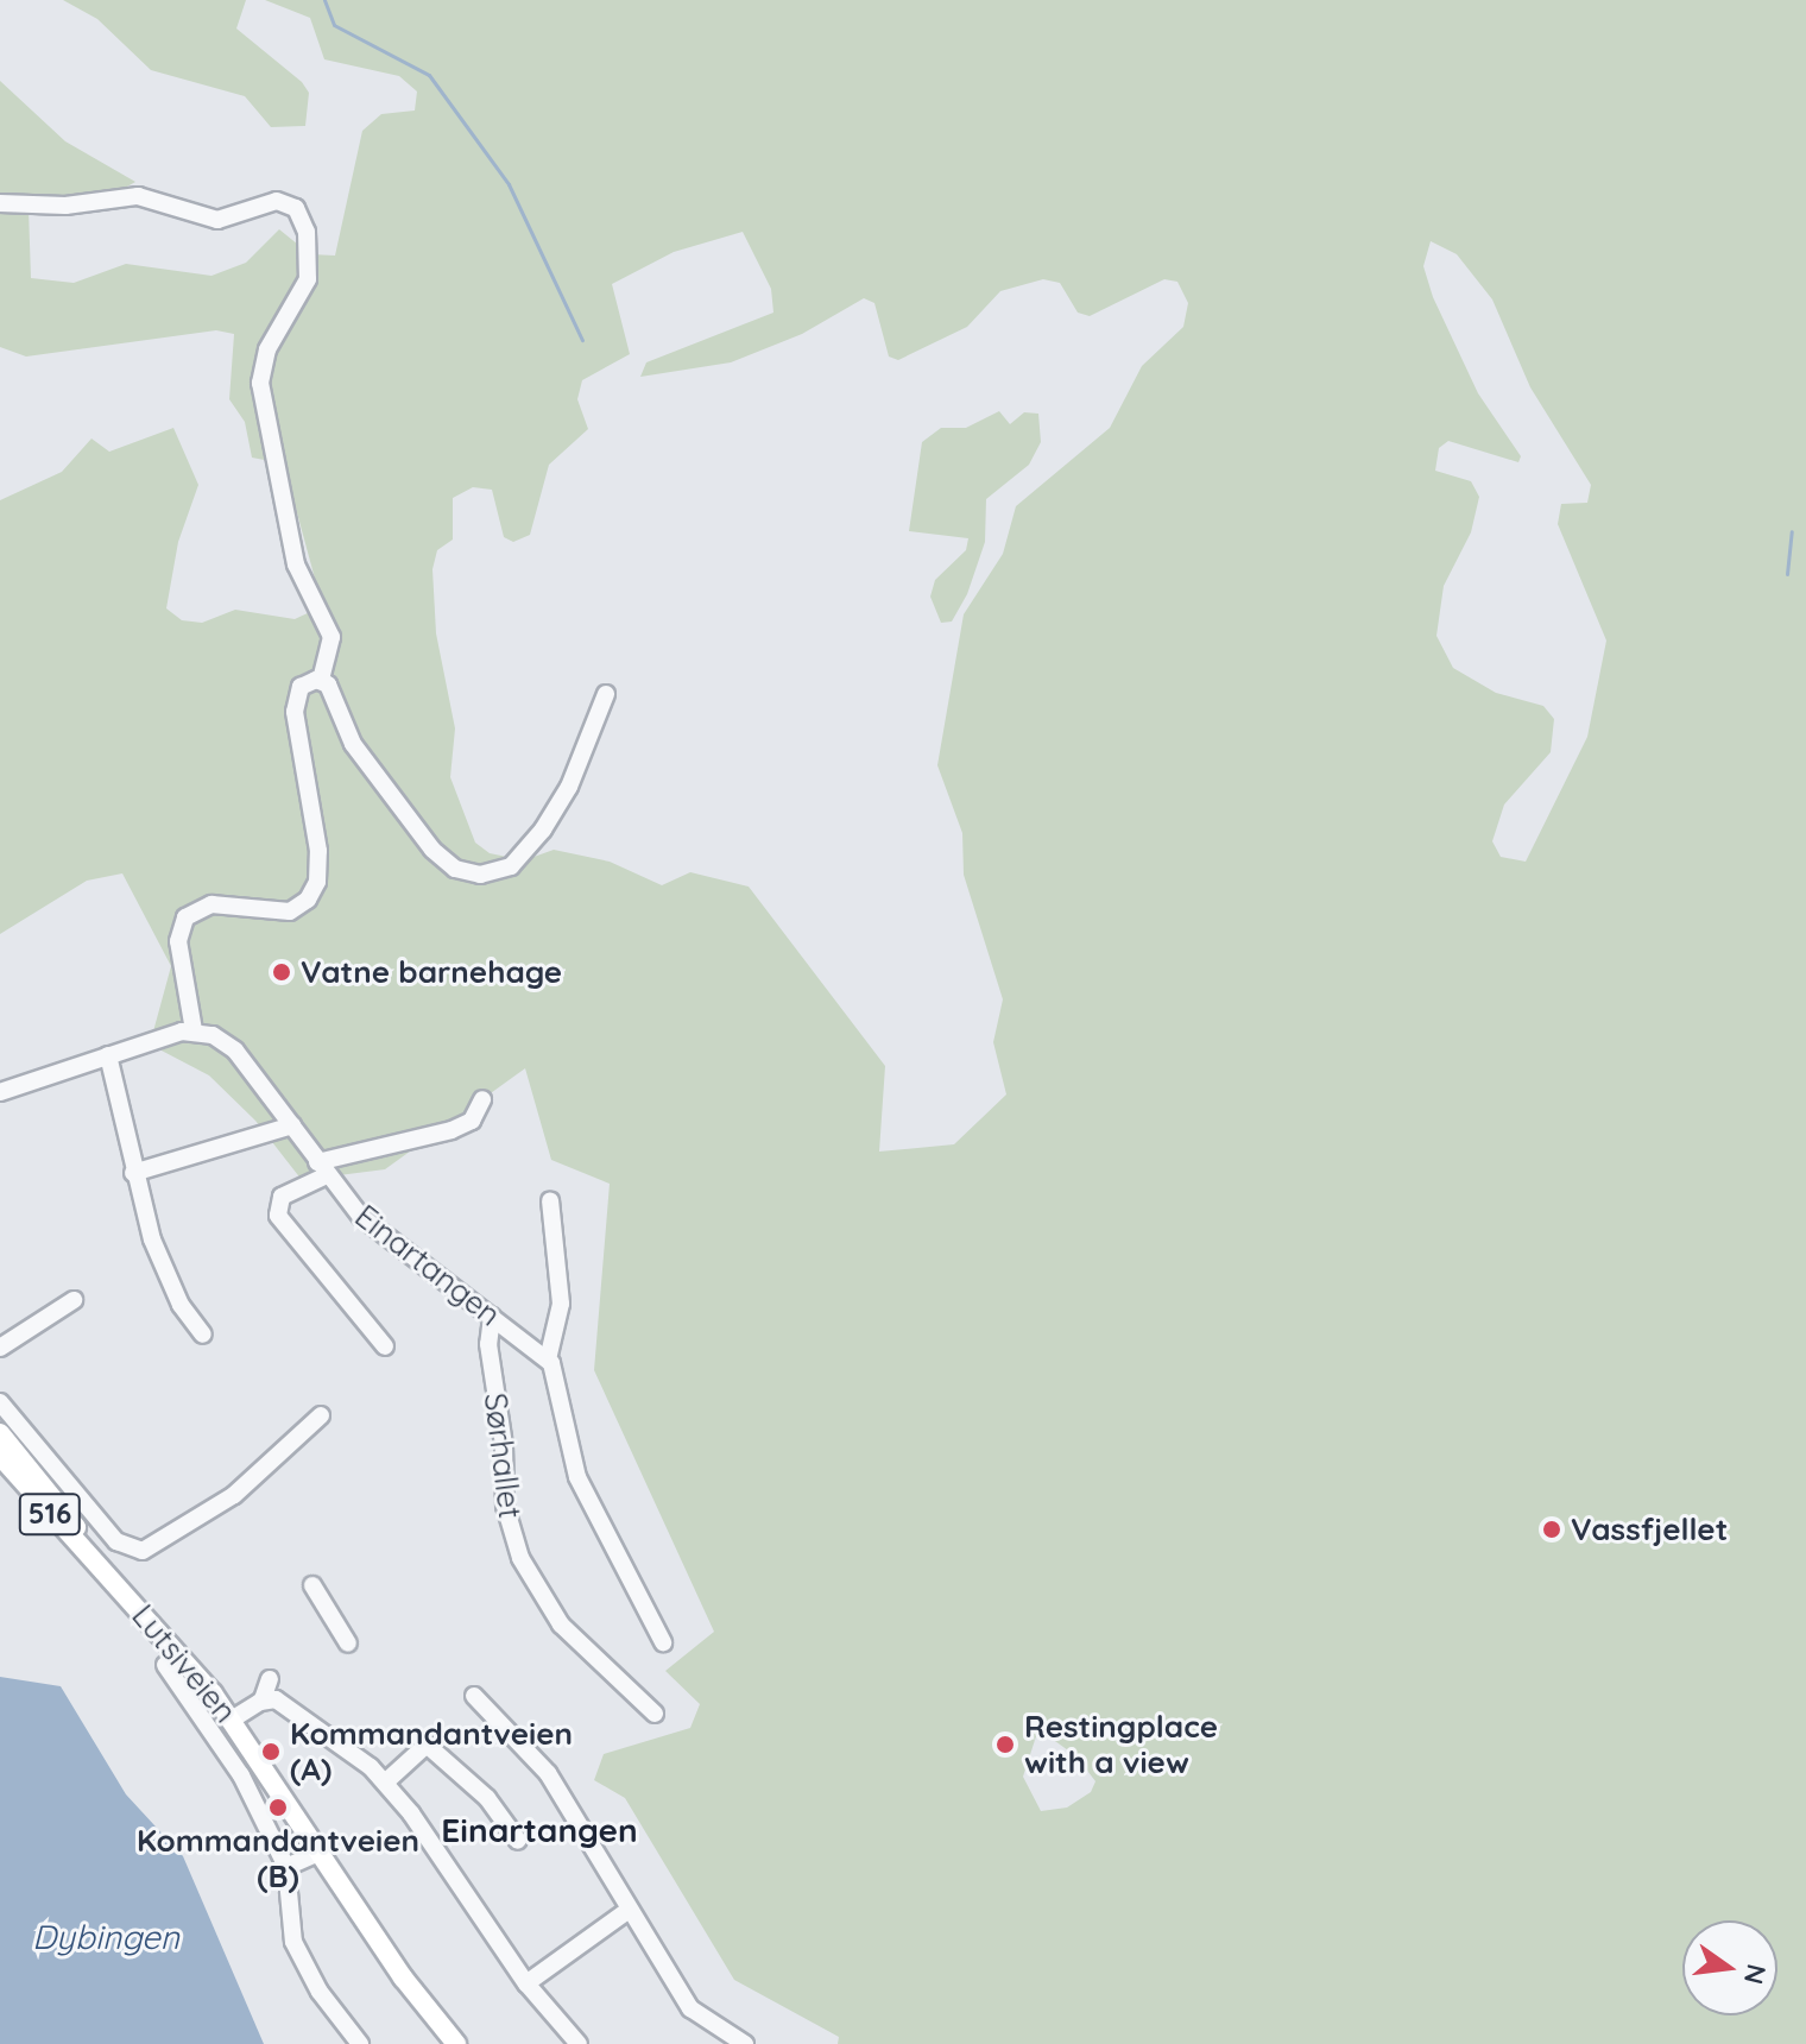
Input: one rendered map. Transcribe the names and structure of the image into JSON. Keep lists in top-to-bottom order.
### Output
{
  "streets": {
    "main road": ["516", "Lutsiveien"],
    "street": ["Einartangen", "Sørhallet"]
  },
  "crossings": [
    ["Einartangen", "Sørhallet"]
  ],
  "districts": ["Einartangen"],
  "water": ["Dybingen"],
  "places": [
    "Vatne barnehage",
    "Vassfjellet",
    "Restingplace with a view",
    "Kommandantveien (A)",
    "Kommandantveien (B)"
  ],
  "north": "right"
}
